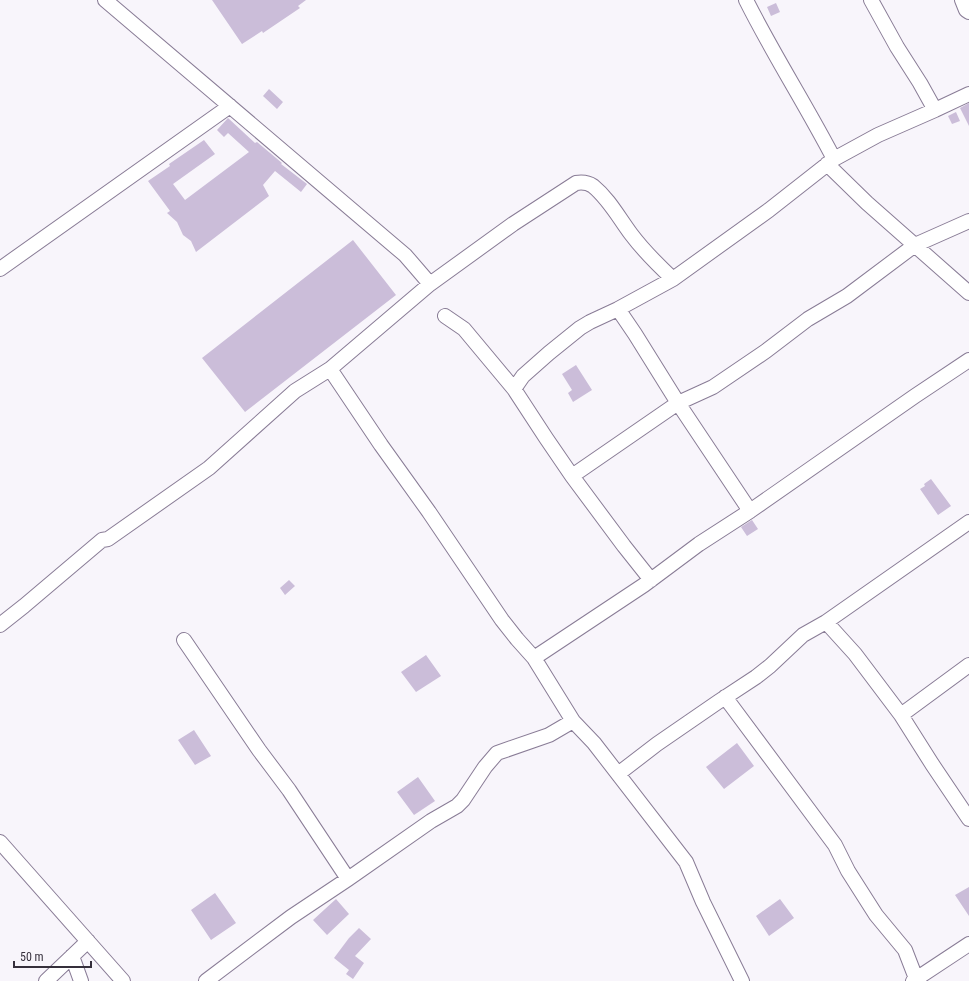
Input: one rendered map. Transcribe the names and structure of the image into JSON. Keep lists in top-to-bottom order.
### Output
{
  "scale_bar": "50 m"
}
